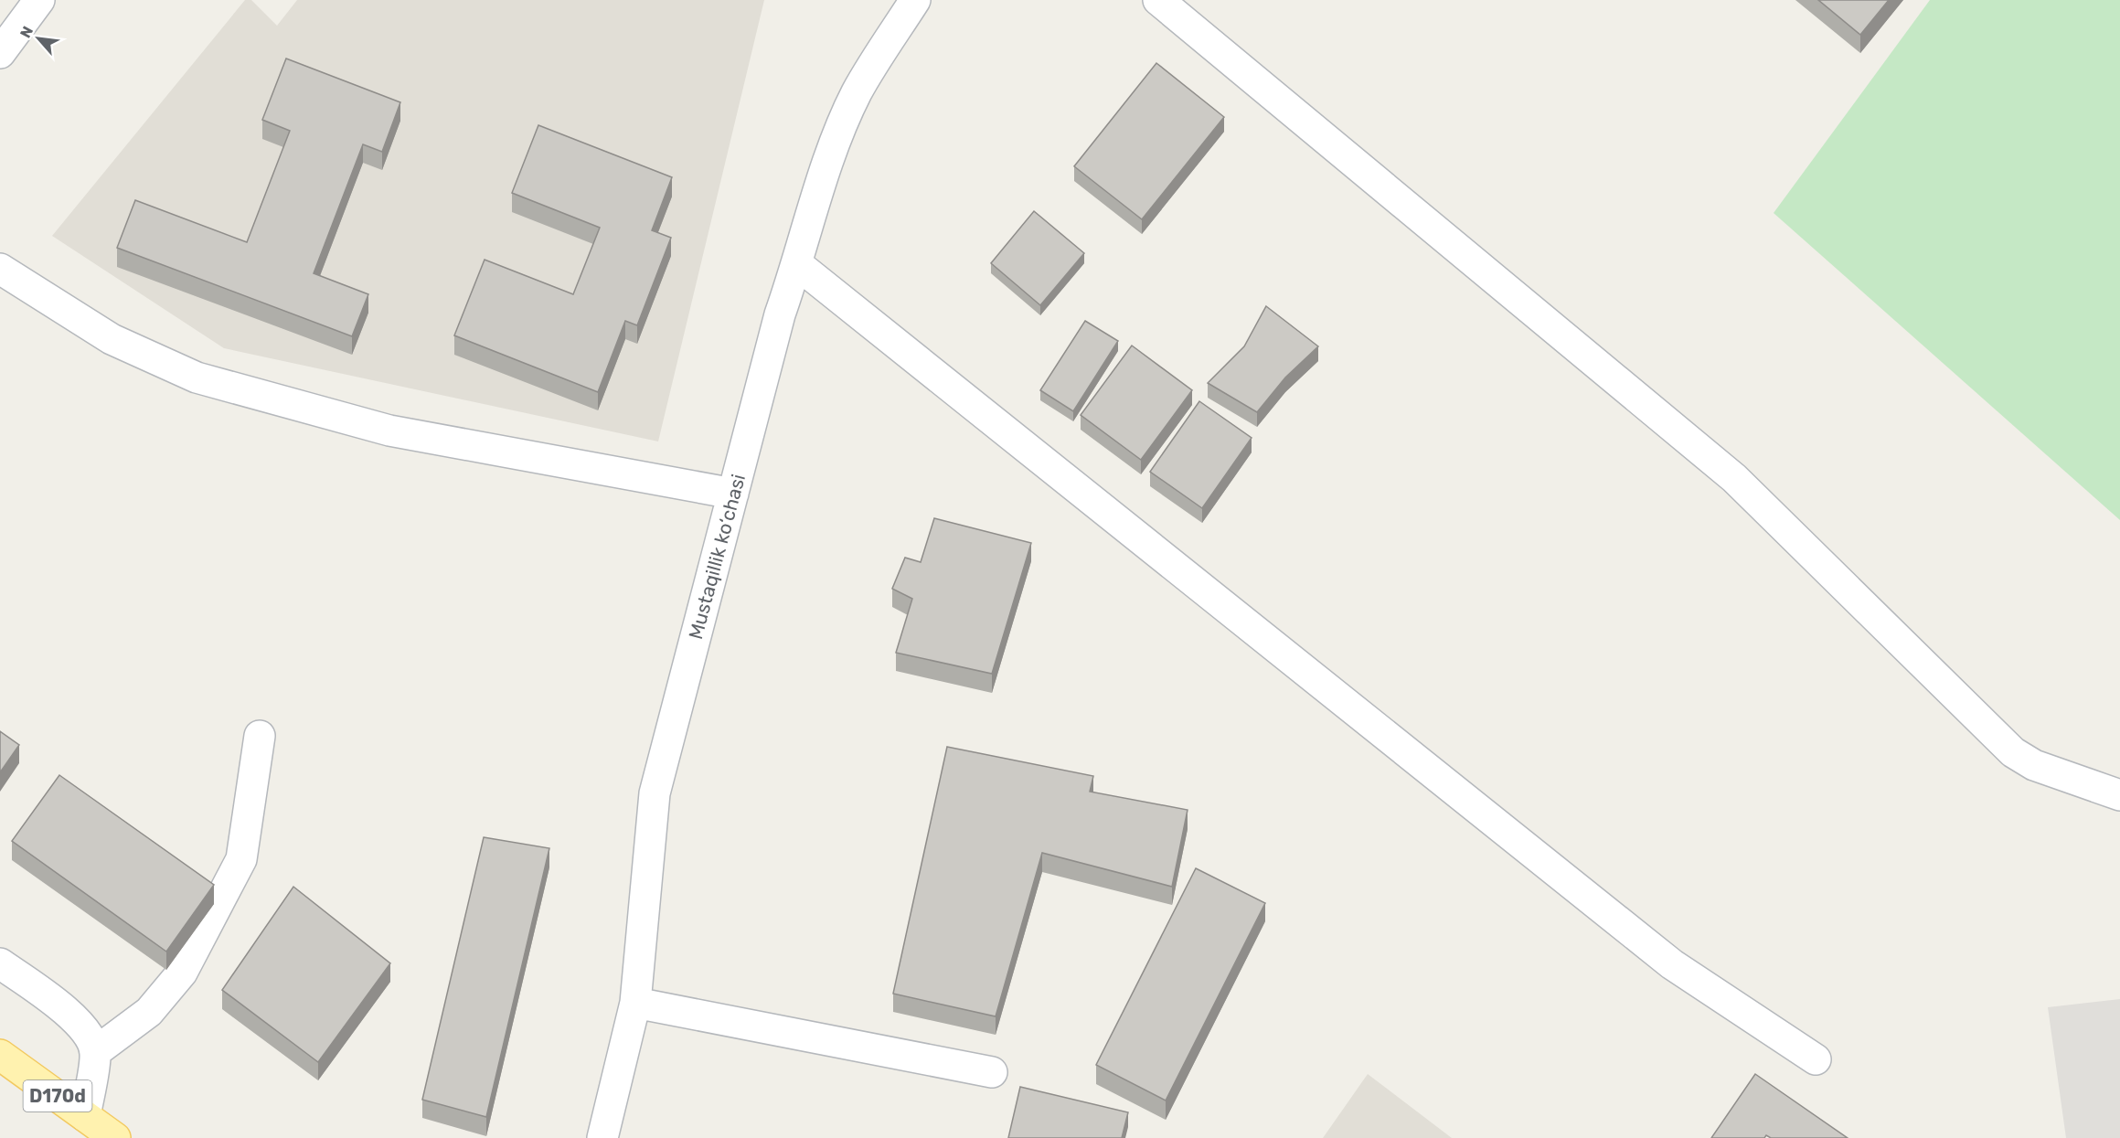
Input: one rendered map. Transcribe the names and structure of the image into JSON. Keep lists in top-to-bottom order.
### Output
{
  "streets": {
    "main road": ["D170d"],
    "street": ["Mustaqillik ko‘chasi"]
  },
  "north": "top left"
}
